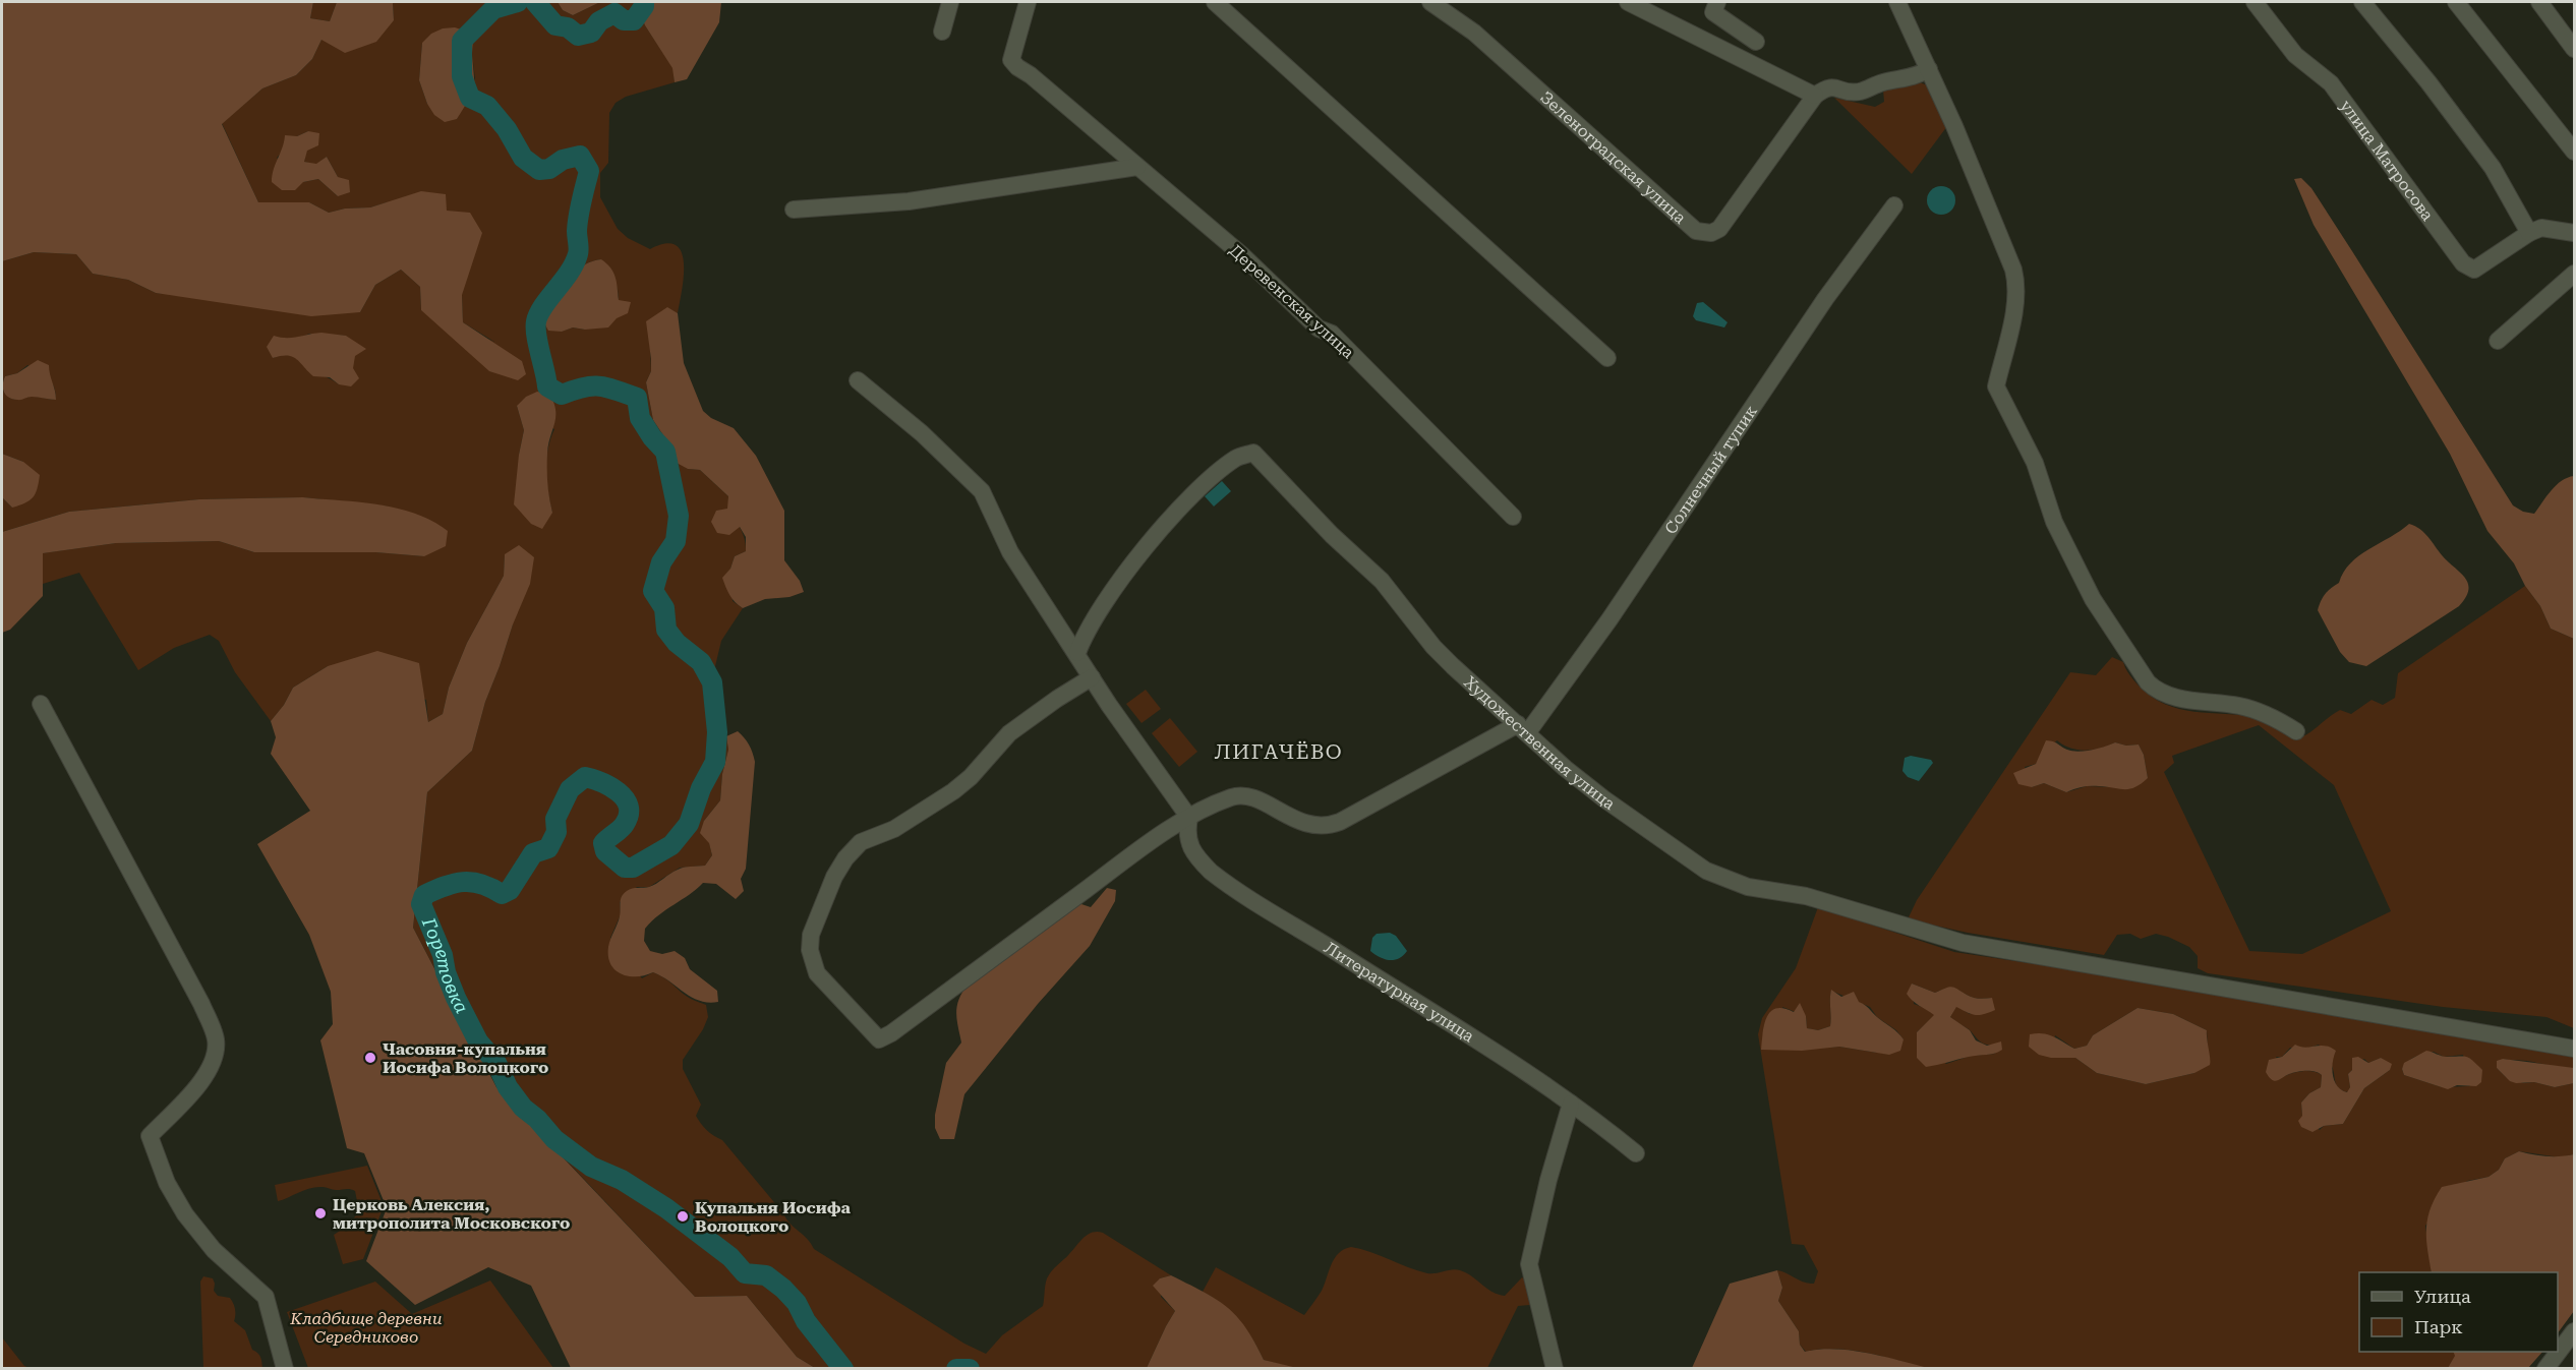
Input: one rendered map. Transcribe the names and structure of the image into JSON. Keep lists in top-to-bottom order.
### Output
{
  "streets": {
    "street": [
      "Зеленоградская улица",
      "улица Матросова",
      "Деревенская улица",
      "Солнечный тупик",
      "Художественная улица",
      "Литературная улица"
    ]
  },
  "crossings": [
    ["Солнечный тупик", "Художественная улица"]
  ],
  "districts": ["ЛИГАЧЁВО"],
  "water": ["Горетовка"],
  "parks": ["Кладбище деревни Середниково"],
  "places": ["Часовня-купальня Иосифа Волоцкого", "Церковь Алексия, митрополита Московского", "Купальня Иосифа Волоцкого"],
  "legend": ["Улица", "Парк"]
}
